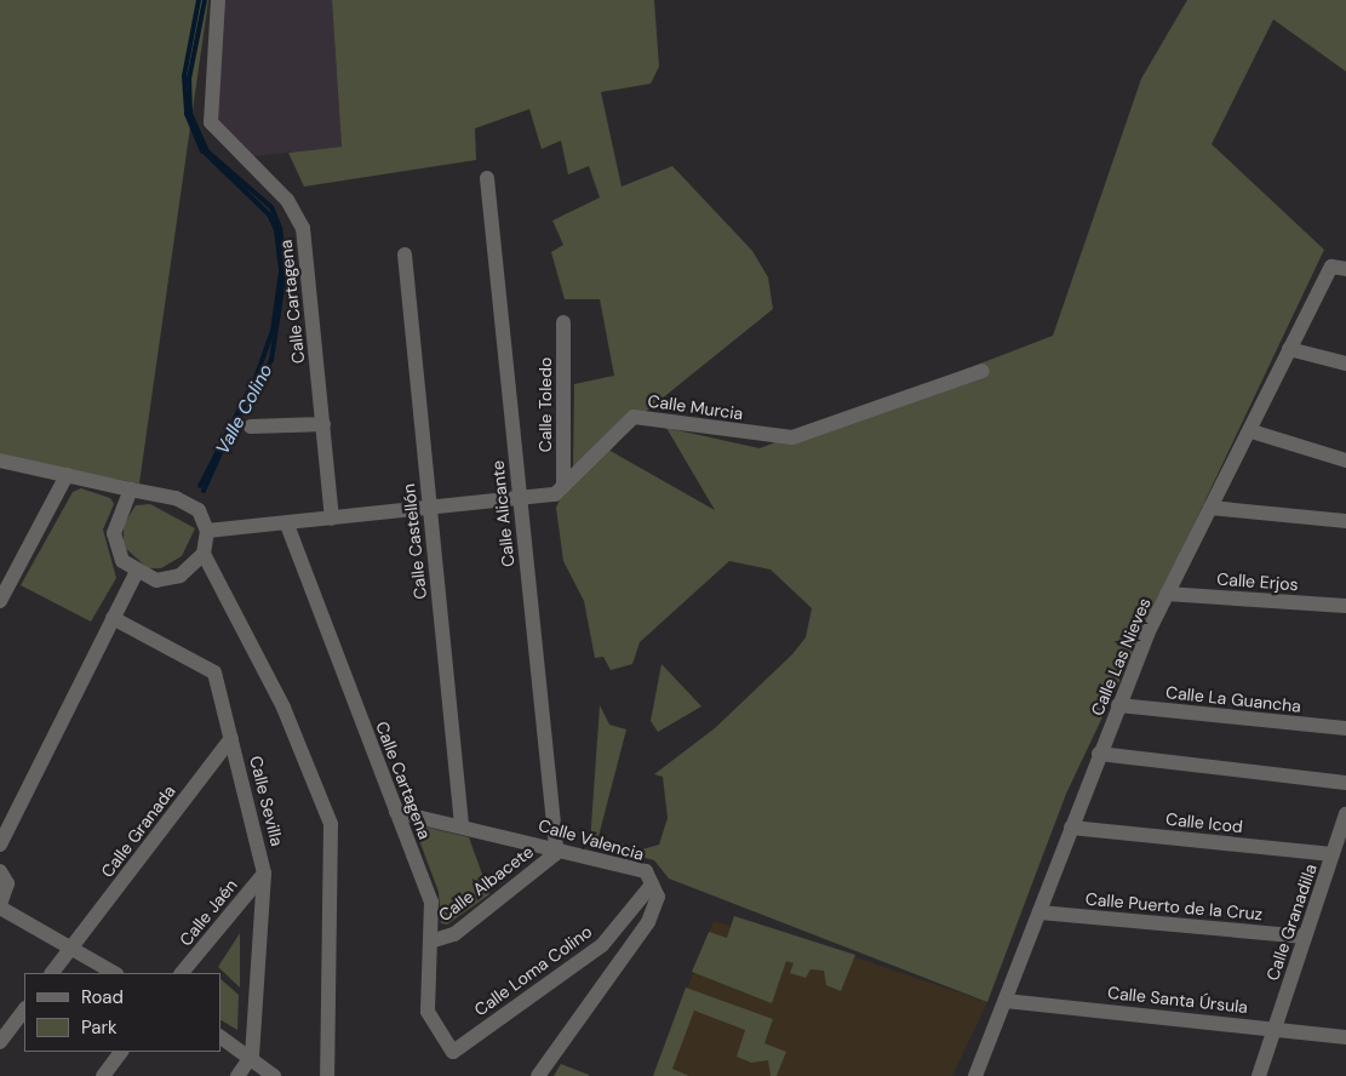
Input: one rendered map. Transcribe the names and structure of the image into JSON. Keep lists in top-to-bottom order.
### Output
{
  "streets": {
    "street": [
      "Calle Cartagena",
      "Calle Toledo",
      "Calle Murcia",
      "Calle Alicante",
      "Calle Castellón",
      "Calle Erjos",
      "Calle Las Nieves",
      "Calle La Guancha",
      "Calle Sevilla",
      "Calle Icod",
      "Calle Granada",
      "Calle Valencia",
      "Calle Albacete",
      "Calle Puerto de la Cruz",
      "Calle Jaén",
      "Calle Granadilla",
      "Calle Loma Colino",
      "Calle Santa Úrsula"
    ]
  },
  "crossings": [
    ["Calle Cartagena", "Calle Murcia"],
    ["Calle Cartagena", "Calle Valencia"],
    ["Calle Cartagena", "Calle Albacete"],
    ["Calle Cartagena", "Calle Loma Colino"],
    ["Calle Toledo", "Calle Murcia"],
    ["Calle Murcia", "Calle Alicante"],
    ["Calle Murcia", "Calle Castellón"],
    ["Calle Alicante", "Calle Valencia"],
    ["Calle Alicante", "Calle Albacete"],
    ["Calle Castellón", "Calle Valencia"],
    ["Calle Erjos", "Calle Las Nieves"],
    ["Calle Las Nieves", "Calle La Guancha"],
    ["Calle Las Nieves", "Calle Icod"],
    ["Calle Las Nieves", "Calle Puerto de la Cruz"],
    ["Calle Las Nieves", "Calle Santa Úrsula"],
    ["Calle Sevilla", "Calle Granada"],
    ["Calle Sevilla", "Calle Jaén"],
    ["Calle Icod", "Calle Granadilla"],
    ["Calle Valencia", "Calle Albacete"],
    ["Calle Valencia", "Calle Loma Colino"],
    ["Calle Puerto de la Cruz", "Calle Granadilla"],
    ["Calle Granadilla", "Calle Santa Úrsula"]
  ],
  "water": ["Valle Colino"],
  "legend": ["Road", "Park"]
}
